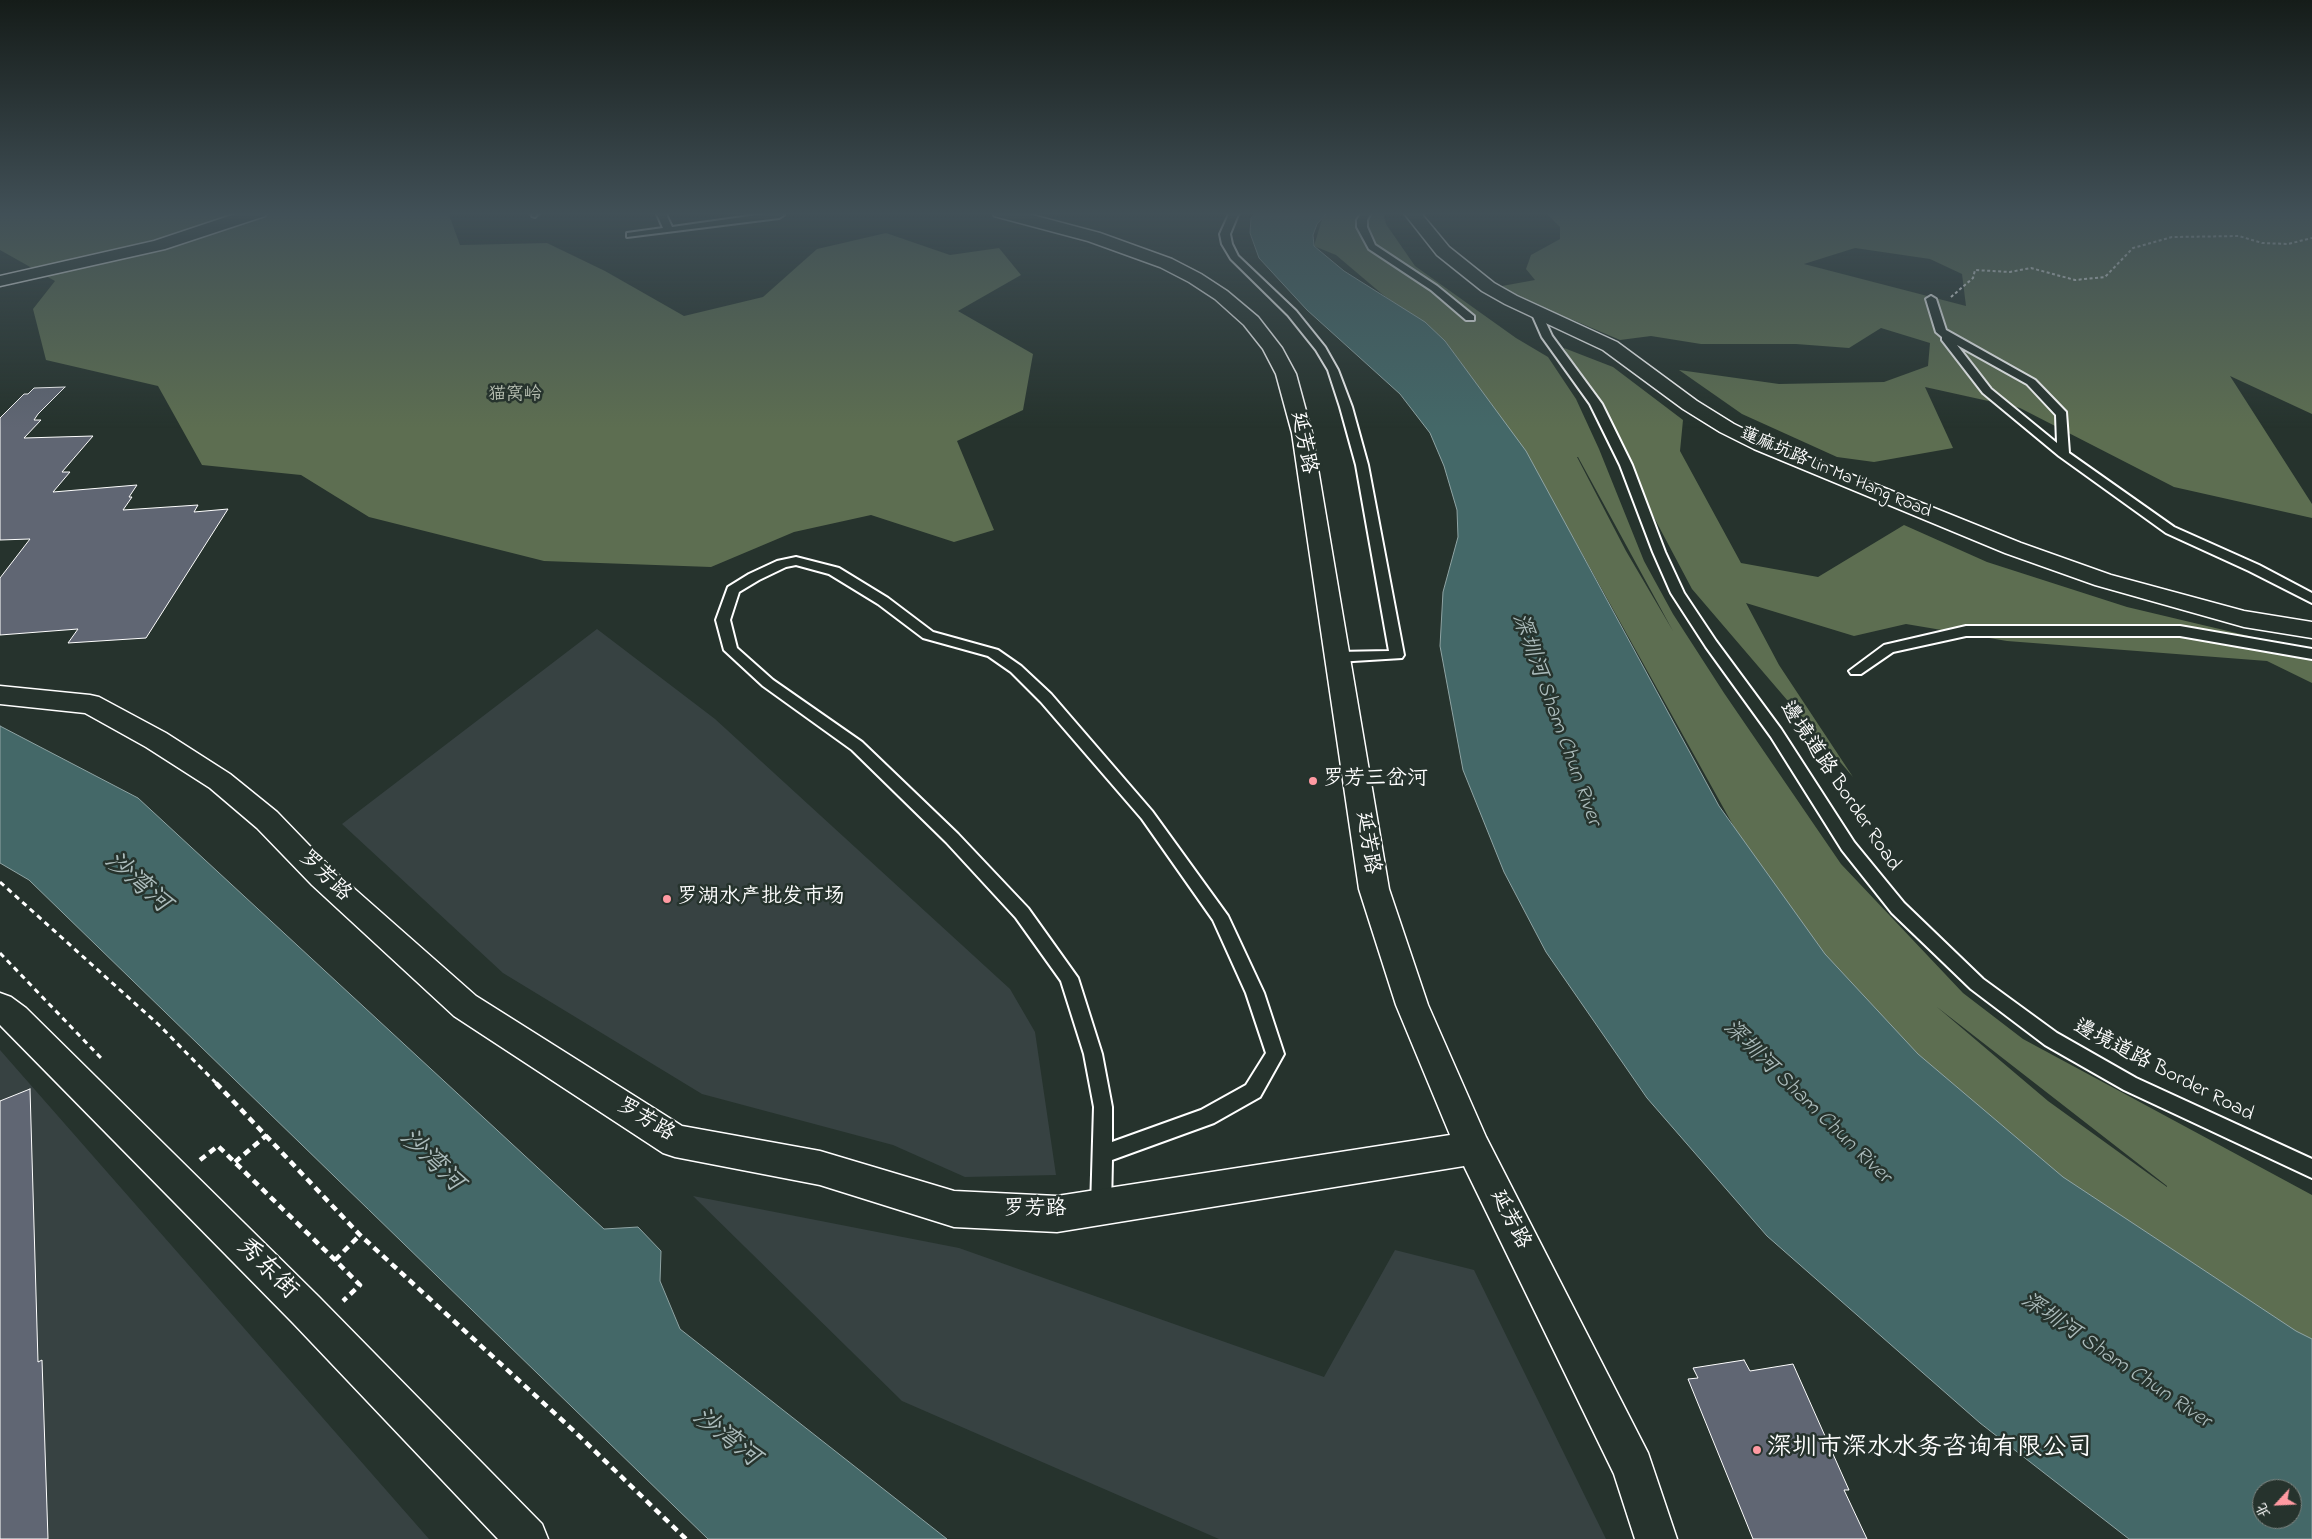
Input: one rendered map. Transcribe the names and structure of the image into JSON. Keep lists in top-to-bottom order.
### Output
{
  "streets": {
    "main road": [
      "延芳路",
      "蓮麻坑路 Lin Ma Hang Road",
      "罗芳路",
      "秀东街"
    ],
    "lane": ["邊境道路 Border Road"]
  },
  "crossings": [
    ["延芳路", "罗芳路"],
    ["蓮麻坑路 Lin Ma Hang Road", "邊境道路 Border Road"]
  ],
  "water": ["深圳河 Sham Chun River", "沙湾河"],
  "parks": ["猫窝岭"],
  "places": ["罗芳三岔河", "罗湖水产批发市场", "深圳市深水水务咨询有限公司"],
  "north": "bottom left"
}
